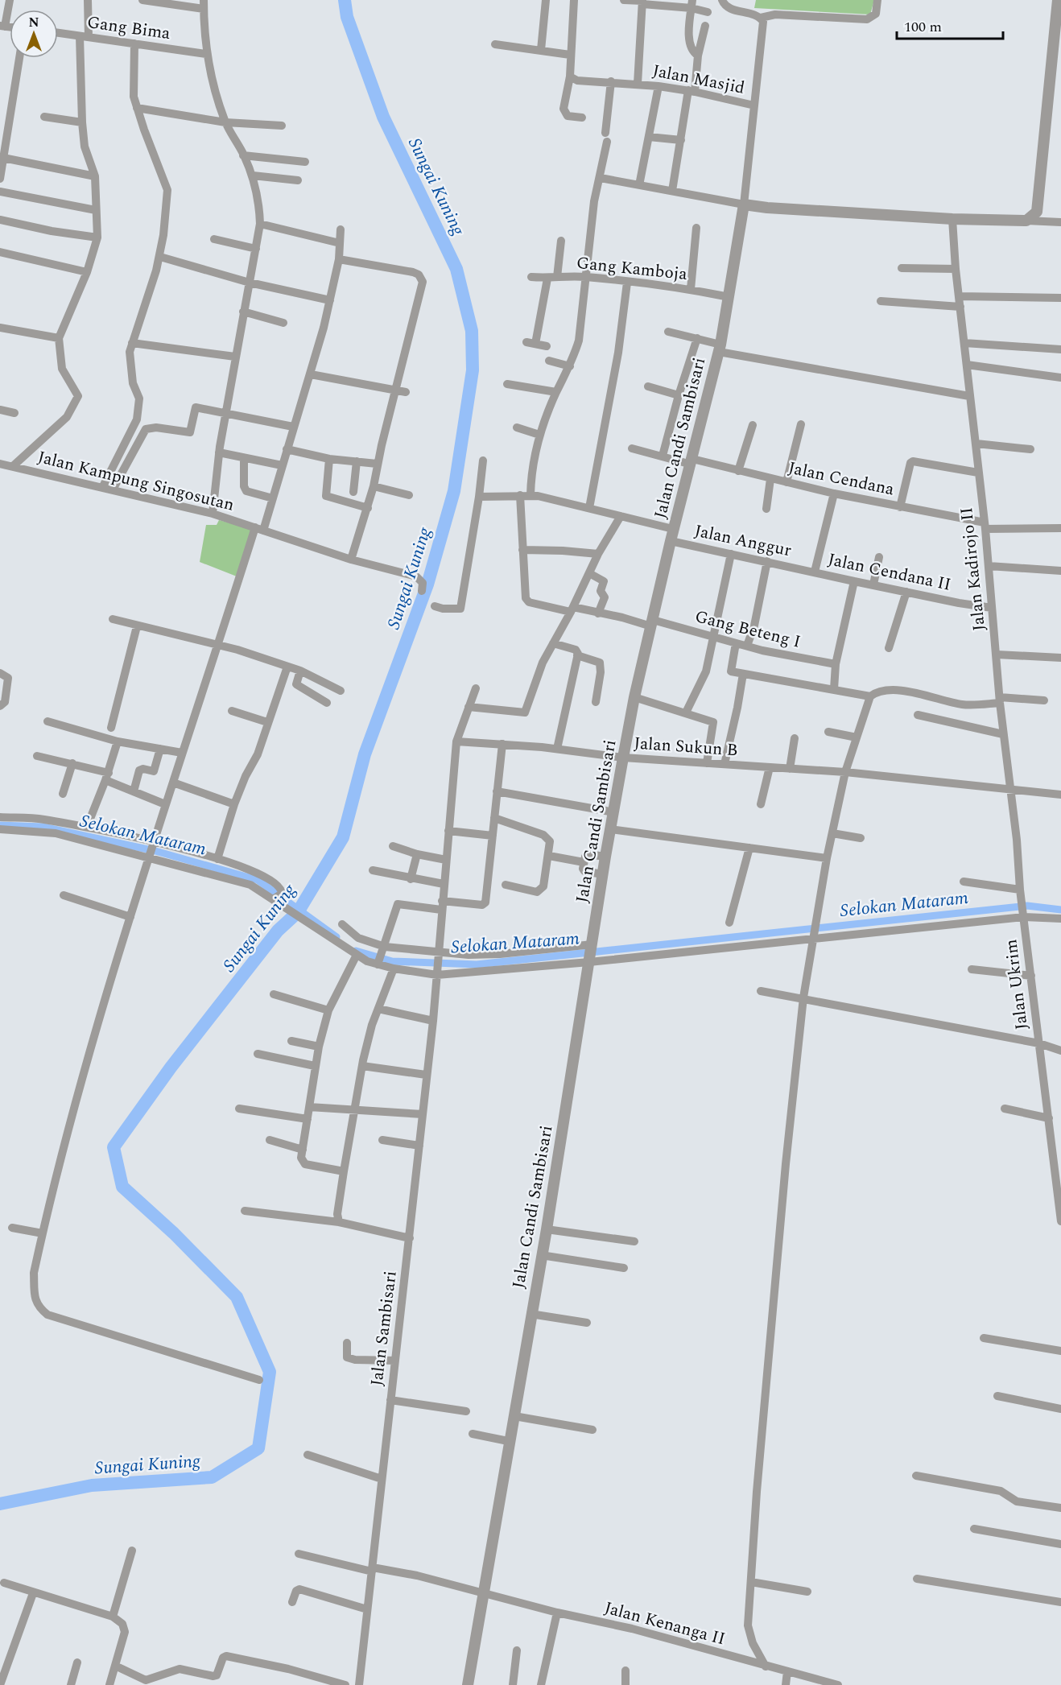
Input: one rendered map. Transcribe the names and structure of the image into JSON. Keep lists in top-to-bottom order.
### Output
{
  "streets": {
    "street": [
      "Gang Bima",
      "Jalan Masjid",
      "Gang Kamboja",
      "Jalan Candi Sambisari",
      "Jalan Cendana",
      "Jalan Kampung Singosutan",
      "Jalan Anggur",
      "Jalan Kadirojo II",
      "Jalan Cendana II",
      "Gang Beteng I",
      "Jalan Sukun B",
      "Jalan Ukrim",
      "Jalan Sambisari",
      "Jalan Kenanga II"
    ]
  },
  "crossings": [
    ["Gang Kamboja", "Jalan Candi Sambisari"],
    ["Jalan Candi Sambisari", "Jalan Cendana"],
    ["Jalan Candi Sambisari", "Jalan Anggur"],
    ["Jalan Candi Sambisari", "Gang Beteng I"],
    ["Jalan Candi Sambisari", "Jalan Sukun B"],
    ["Jalan Candi Sambisari", "Jalan Kenanga II"],
    ["Jalan Cendana", "Jalan Kadirojo II"],
    ["Jalan Anggur", "Jalan Cendana II"],
    ["Jalan Kadirojo II", "Jalan Cendana II"],
    ["Jalan Kadirojo II", "Jalan Sukun B"],
    ["Jalan Kadirojo II", "Jalan Ukrim"],
    ["Jalan Sambisari", "Jalan Kenanga II"]
  ],
  "water": ["Sungai Kuning", "Selokan Mataram"],
  "scale_bar": "100 m",
  "north": "top"
}
